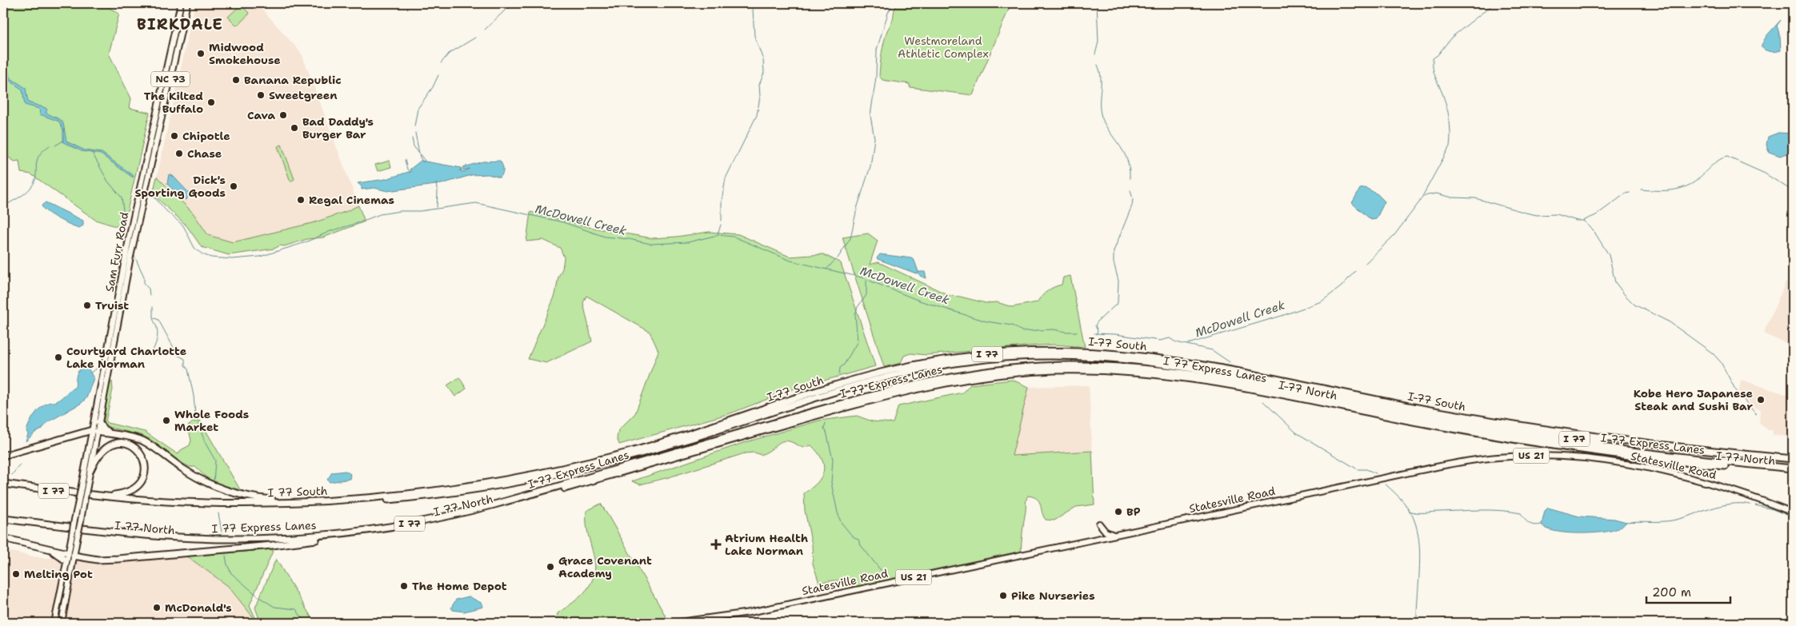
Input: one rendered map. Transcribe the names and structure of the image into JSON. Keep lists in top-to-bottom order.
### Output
{
  "streets": {
    "highway": [
      "I-77 South",
      "I 77",
      "I 77 Express Lanes",
      "I-77 North",
      "I 77 South",
      "I 77 North"
    ],
    "main road": [
      "NC 73",
      "Sam Furr Road",
      "US 21",
      "Statesville Road"
    ]
  },
  "crossings": [
    ["I-77 South", "I 77 South"],
    ["I-77 North", "I 77 North"]
  ],
  "districts": ["BIRKDALE"],
  "water": ["McDowell Creek"],
  "parks": ["Westmoreland Athletic Complex"],
  "places": {
    "other": [
      "Midwood Smokehouse",
      "Banana Republic",
      "Sweetgreen",
      "The Kilted Buffalo",
      "Cava",
      "Bad Daddy's Burger Bar",
      "Chipotle",
      "Chase",
      "Dick's Sporting Goods",
      "Regal Cinemas",
      "Truist",
      "Courtyard Charlotte Lake Norman",
      "Kobe Hero Japanese Steak and Sushi Bar",
      "Whole Foods Market",
      "BP",
      "Grace Covenant Academy",
      "Melting Pot",
      "The Home Depot",
      "Pike Nurseries",
      "McDonald's"
    ],
    "health": ["Atrium Health Lake Norman"]
  },
  "scale_bar": "200 m"
}
